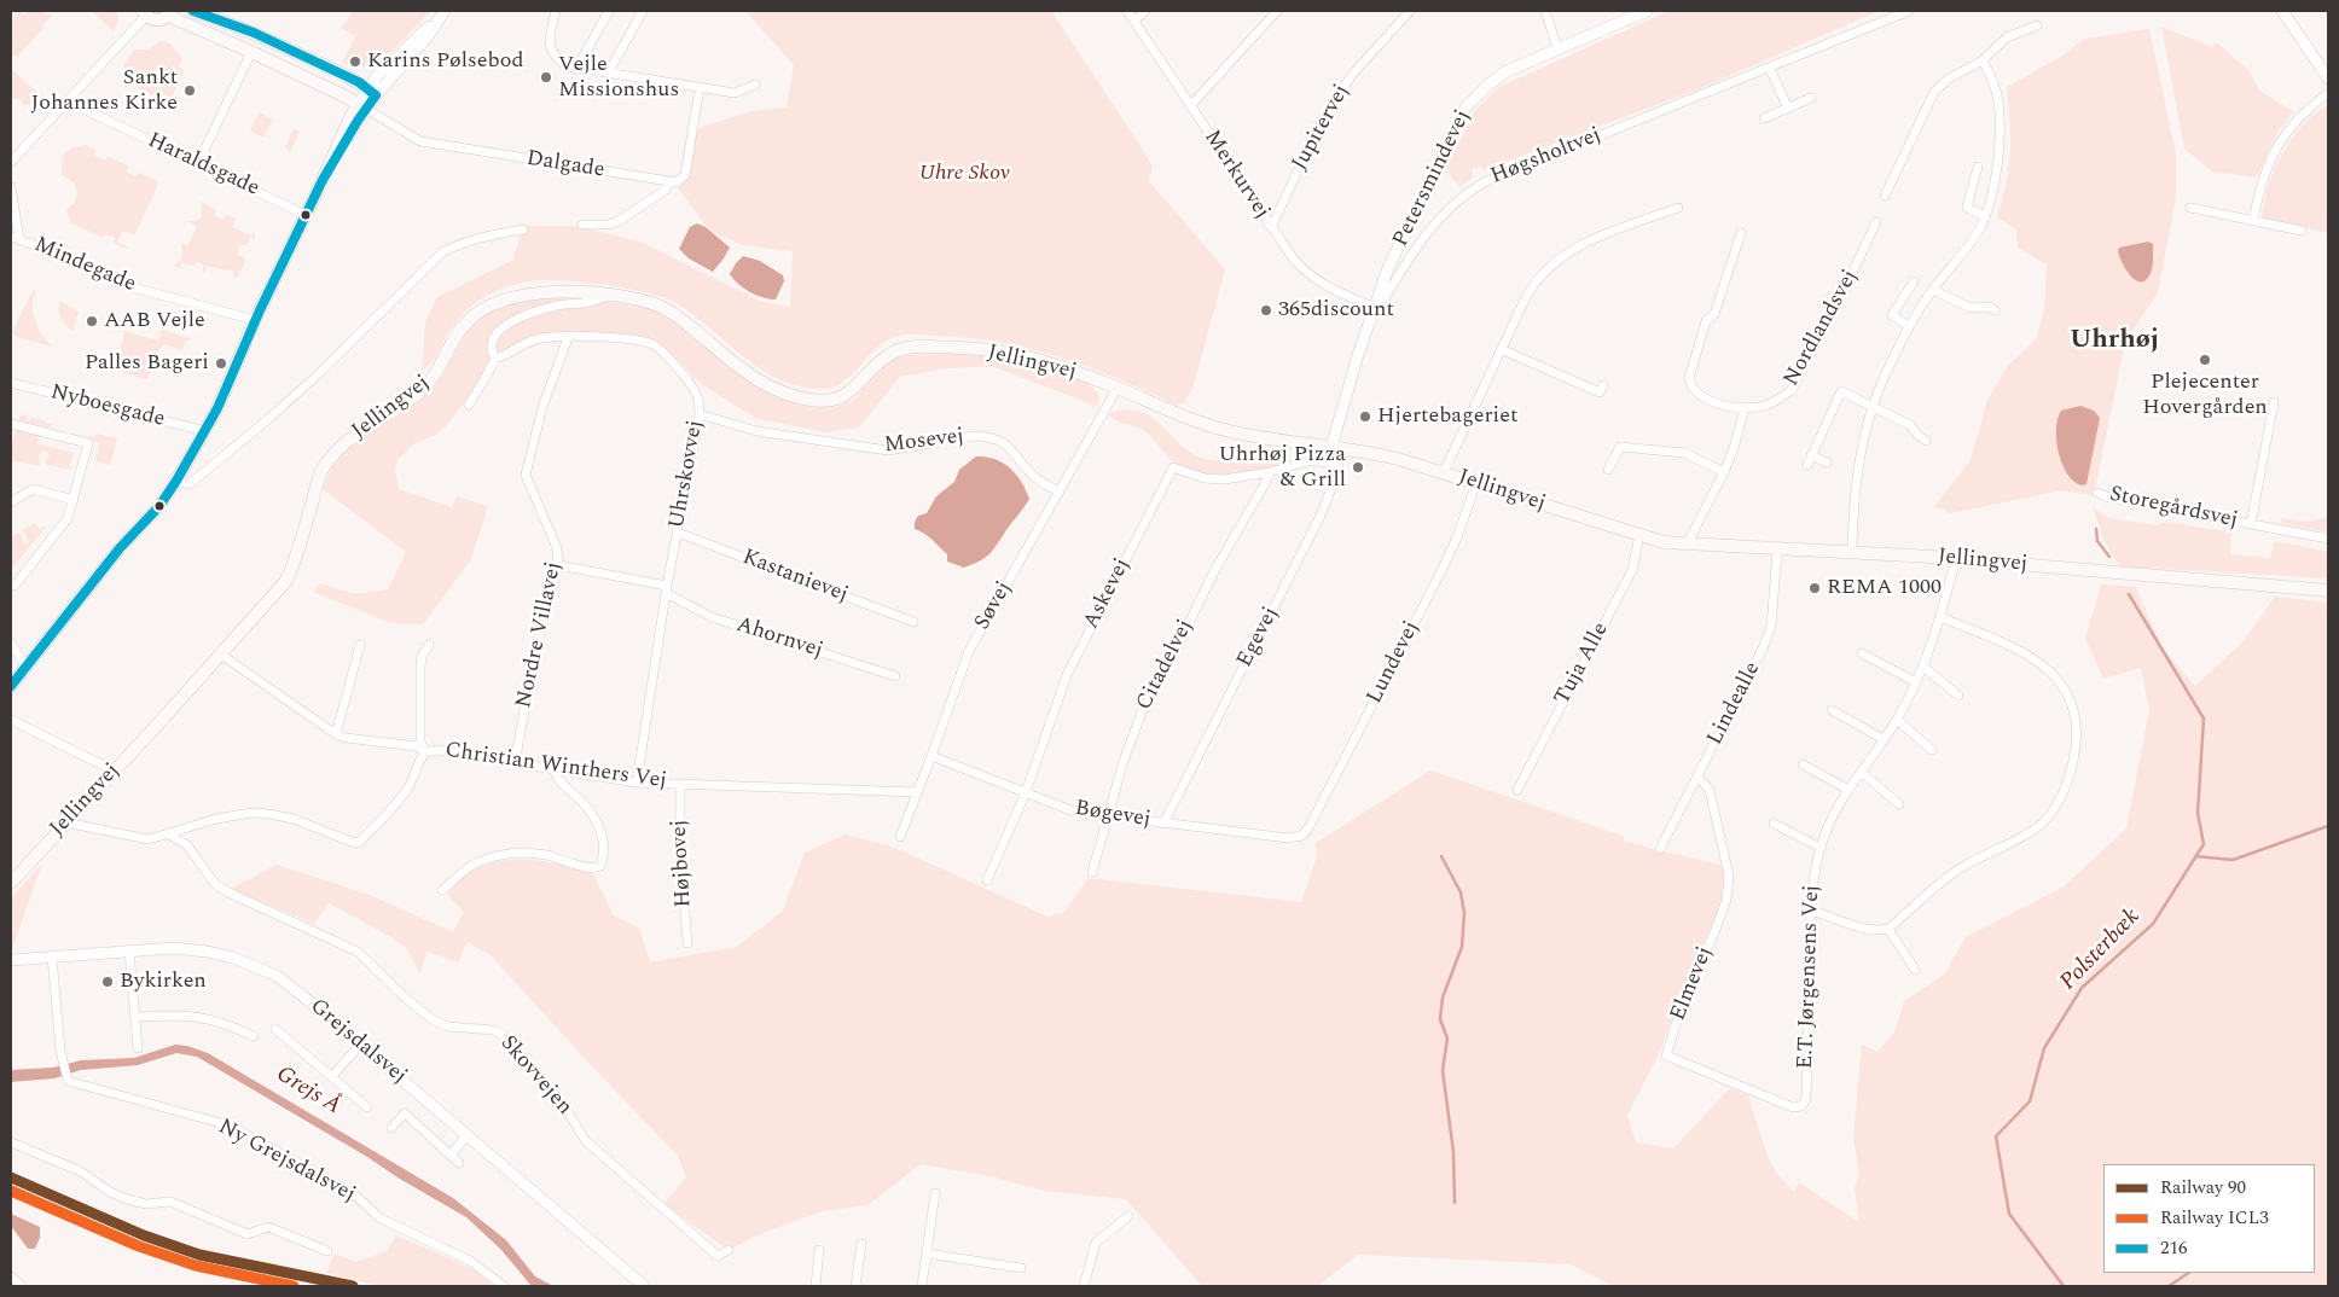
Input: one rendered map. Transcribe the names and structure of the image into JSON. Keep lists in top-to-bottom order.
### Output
{
  "streets": {
    "main road": ["Jellingvej"],
    "street": [
      "Jupitervej",
      "Høgsholtvej",
      "Haraldsgade",
      "Dalgade",
      "Merkurvej",
      "Petersmindevej",
      "Mindegade",
      "Nordlandsvej",
      "Nyboesgade",
      "Mosevej",
      "Uhrskovvej",
      "Storegårdsvej",
      "Kastanievej",
      "Askevej",
      "Søvej",
      "Nordre Villavej",
      "Egevej",
      "Ahornvej",
      "Lundevej",
      "Tuja Alle",
      "Citadelvej",
      "Lindealle",
      "Christian Winthers Vej",
      "Bøgevej",
      "Højbovej",
      "E.T. Jørgensens Vej",
      "Elmevej",
      "Grejsdalsvej",
      "Skovvejen",
      "Ny Grejsdalsvej"
    ]
  },
  "crossings": [
    ["Jupitervej", "Merkurvej"],
    ["Høgsholtvej", "Merkurvej"],
    ["Høgsholtvej", "Petersmindevej"],
    ["Merkurvej", "Petersmindevej"],
    ["Petersmindevej", "Jellingvej"],
    ["Petersmindevej", "Egevej"],
    ["Jellingvej", "Søvej"],
    ["Jellingvej", "Egevej"],
    ["Jellingvej", "Lundevej"],
    ["Jellingvej", "Tuja Alle"],
    ["Jellingvej", "Lindealle"],
    ["Jellingvej", "Christian Winthers Vej"],
    ["Jellingvej", "E.T. Jørgensens Vej"],
    ["Mosevej", "Uhrskovvej"],
    ["Mosevej", "Søvej"],
    ["Uhrskovvej", "Kastanievej"],
    ["Uhrskovvej", "Nordre Villavej"],
    ["Uhrskovvej", "Ahornvej"],
    ["Uhrskovvej", "Christian Winthers Vej"],
    ["Askevej", "Egevej"],
    ["Askevej", "Citadelvej"],
    ["Askevej", "Bøgevej"],
    ["Søvej", "Christian Winthers Vej"],
    ["Søvej", "Bøgevej"],
    ["Nordre Villavej", "Ahornvej"],
    ["Nordre Villavej", "Christian Winthers Vej"],
    ["Egevej", "Bøgevej"],
    ["Lundevej", "Bøgevej"],
    ["Citadelvej", "Bøgevej"],
    ["Lindealle", "Elmevej"],
    ["Christian Winthers Vej", "Højbovej"],
    ["E.T. Jørgensens Vej", "Elmevej"],
    ["Grejsdalsvej", "Ny Grejsdalsvej"]
  ],
  "districts": ["Uhrhøj"],
  "water": ["Polsterbæk", "Grejs Å"],
  "parks": ["Uhre Skov"],
  "places": [
    "Karins Pølsebod",
    "Vejle Missionshus",
    "Sankt Johannes Kirke",
    "365discount",
    "AAB Vejle",
    "Plejecenter Hovergården",
    "Palles Bageri",
    "Hjertebageriet",
    "Uhrhøj Pizza & Grill",
    "REMA 1000",
    "Bykirken"
  ],
  "lines": ["transit line 216", "rail line 90", "rail line ICL3"],
  "legend": ["Railway 90", "Railway ICL3", "216"]
}
